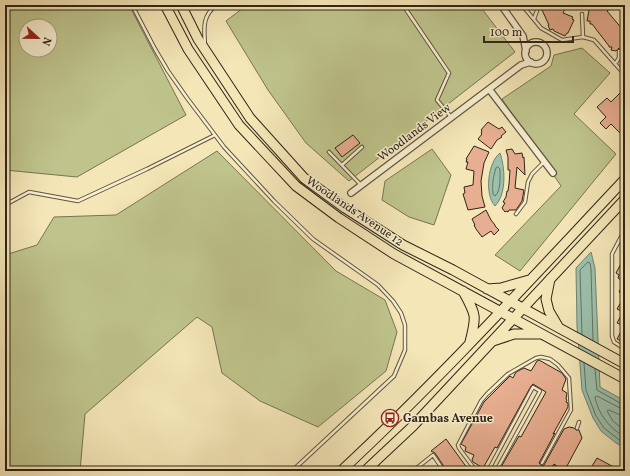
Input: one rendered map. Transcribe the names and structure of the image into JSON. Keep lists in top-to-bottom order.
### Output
{
  "streets": {
    "main road": ["Woodlands Avenue 12"],
    "street": ["Woodlands View"]
  },
  "places": {
    "bus stop": ["Gambas Avenue"]
  },
  "scale_bar": "100 m",
  "north": "right"
}
